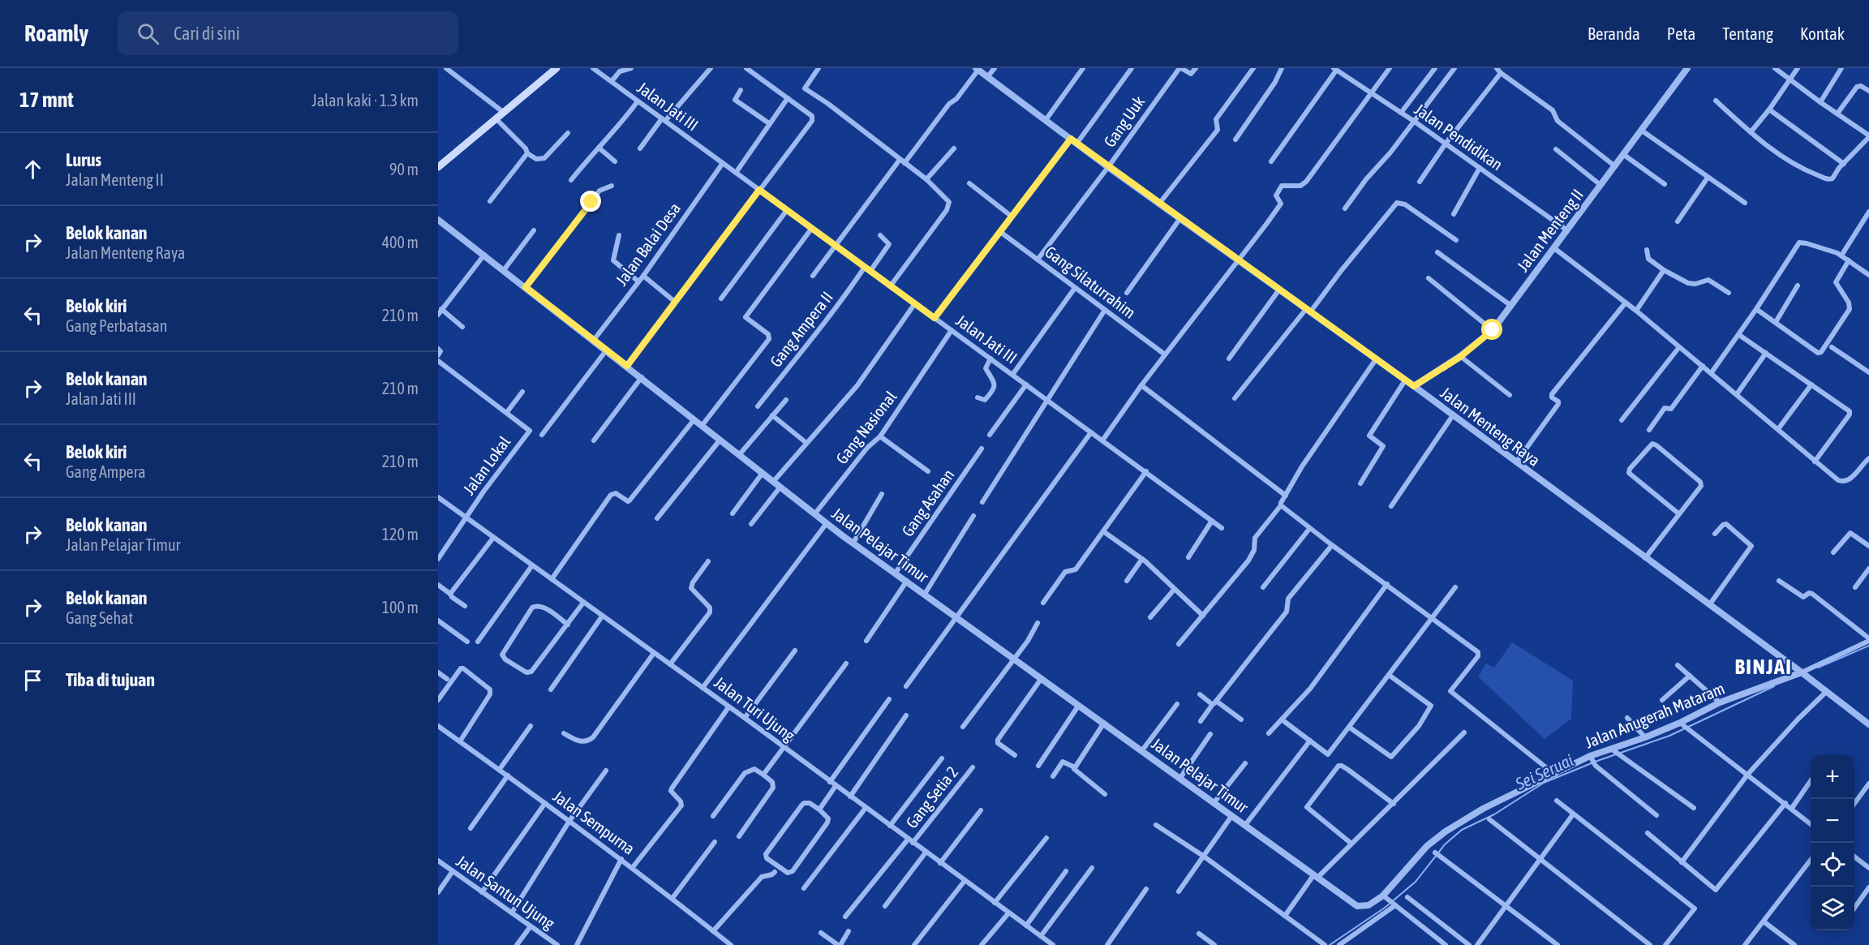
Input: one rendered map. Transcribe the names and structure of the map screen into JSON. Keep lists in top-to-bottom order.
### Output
{
  "streets": {
    "street": [
      "Jalan Jati III",
      "Gang Uuk",
      "Jalan Pendidikan",
      "Jalan Menteng II",
      "Jalan Balai Desa",
      "Gang Silaturrahim",
      "Gang Ampera II",
      "Jalan Menteng Raya",
      "Gang Nasional",
      "Jalan Lokal",
      "Gang Asahan",
      "Jalan Pelajar Timur",
      "Jalan Turi Ujung",
      "Jalan Anugerah Mataram",
      "Gang Setia 2",
      "Jalan Sempurna",
      "Jalan Santun Ujung"
    ]
  },
  "crossings": [
    ["Jalan Jati III", "Jalan Balai Desa"],
    ["Jalan Jati III", "Gang Ampera II"],
    ["Jalan Jati III", "Gang Nasional"],
    ["Gang Uuk", "Gang Silaturrahim"],
    ["Gang Uuk", "Jalan Menteng Raya"],
    ["Jalan Pendidikan", "Jalan Menteng II"],
    ["Jalan Menteng II", "Jalan Menteng Raya"],
    ["Jalan Balai Desa", "Jalan Pelajar Timur"],
    ["Jalan Menteng Raya", "Jalan Anugerah Mataram"],
    ["Gang Nasional", "Jalan Pelajar Timur"],
    ["Jalan Lokal", "Jalan Turi Ujung"],
    ["Gang Asahan", "Jalan Pelajar Timur"],
    ["Jalan Pelajar Timur", "Jalan Anugerah Mataram"],
    ["Jalan Turi Ujung", "Gang Setia 2"]
  ],
  "districts": ["BINJAI"],
  "water": ["Sei Seruai"],
  "page": {
    "header": "Roamly",
    "search": "Cari di sini",
    "nav": [
      "Beranda",
      "Peta",
      "Tentang",
      "Kontak"
    ],
    "heading": ["17 mnt", "Jalan kaki · 1.3 km"],
    "list": [
      ["Lurus", "Jalan Menteng II", "90 m"],
      ["Belok kanan", "Jalan Menteng Raya", "400 m"],
      ["Belok kiri", "Gang Perbatasan", "210 m"],
      ["Belok kanan", "Jalan Jati III", "210 m"],
      ["Belok kiri", "Gang Ampera", "210 m"],
      ["Belok kanan", "Jalan Pelajar Timur", "120 m"],
      ["Belok kanan", "Gang Sehat", "100 m"],
      "Tiba di tujuan"
    ],
    "map_buttons": ["+", "−"]
  }
}
